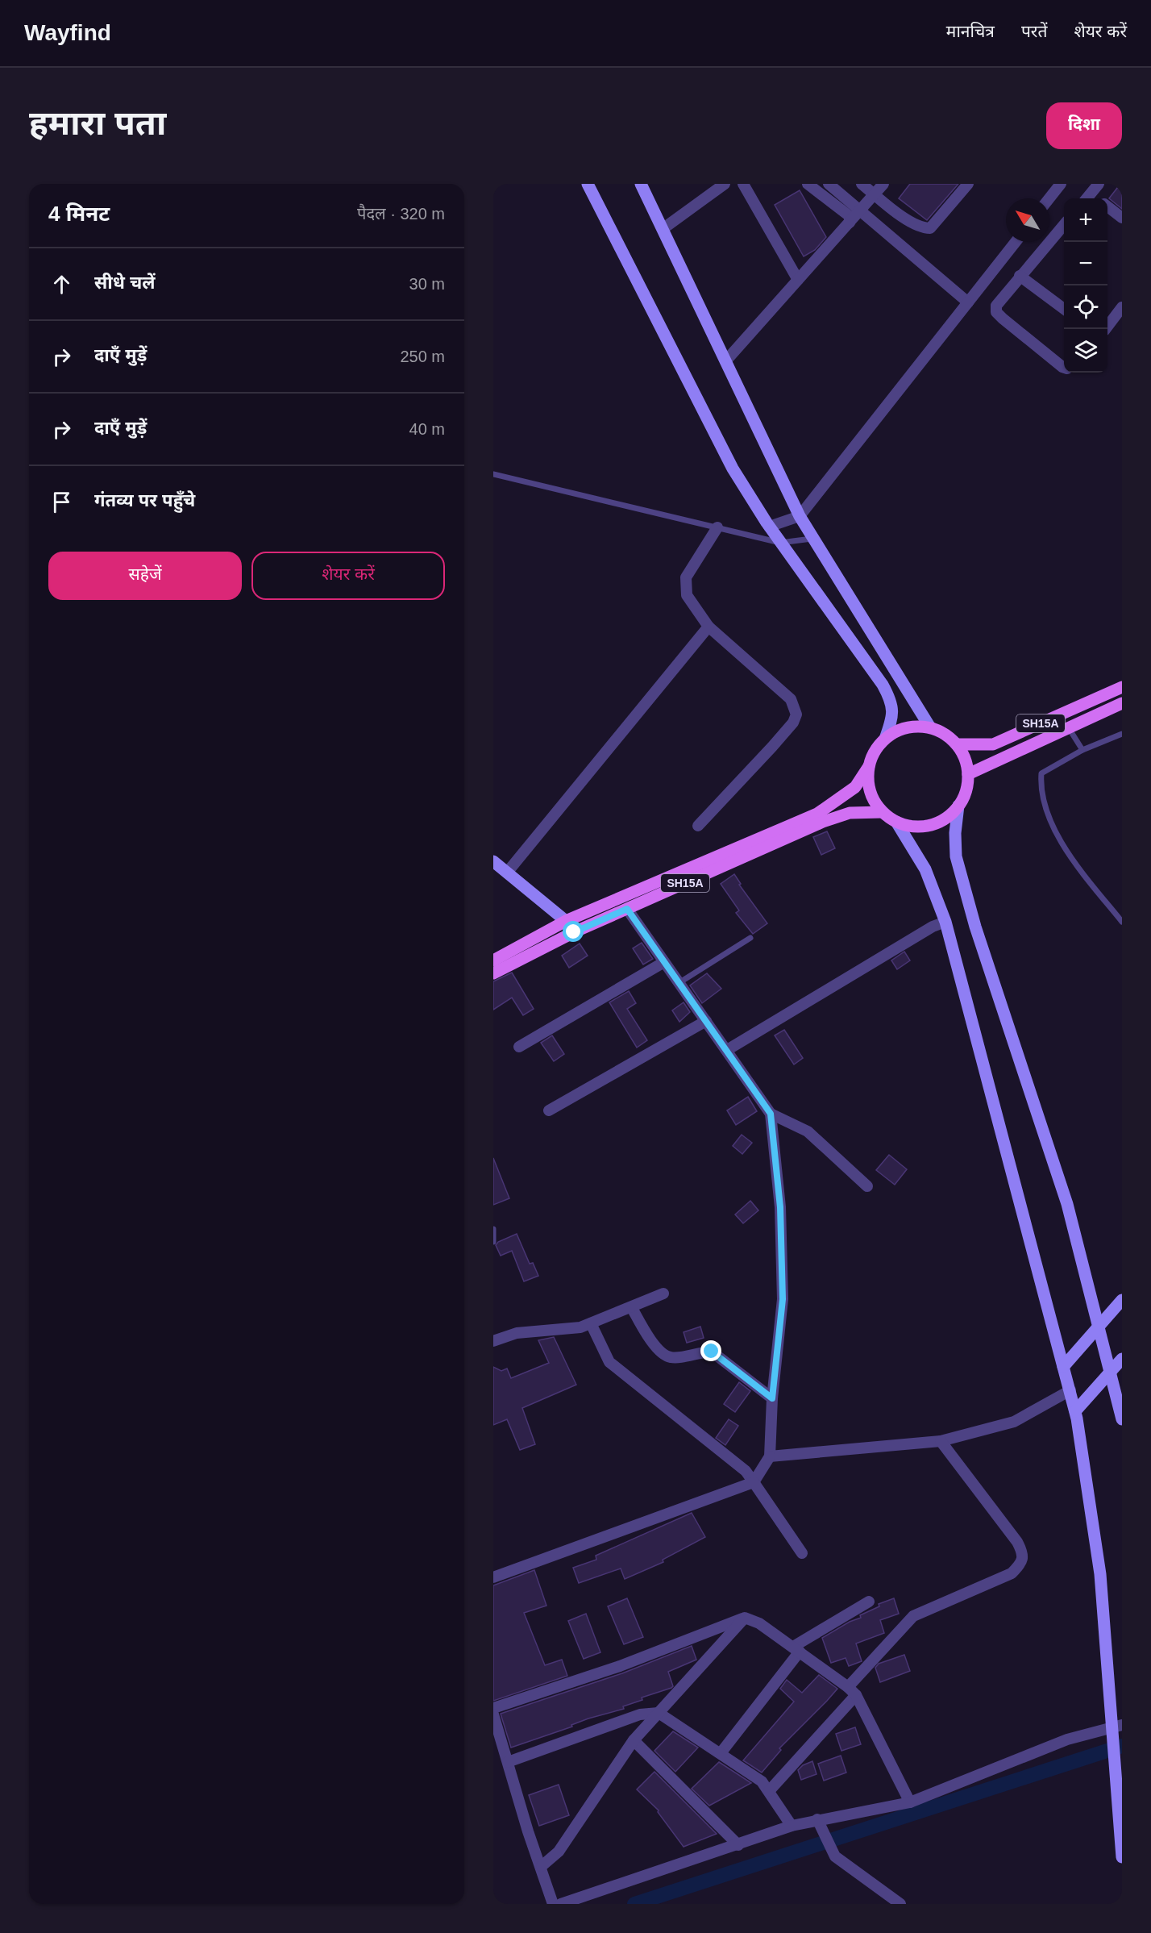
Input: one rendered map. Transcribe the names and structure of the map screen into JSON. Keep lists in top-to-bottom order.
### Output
{
  "streets": {
    "main road": ["SH15A"]
  },
  "north": "top left",
  "page": {
    "header": "Wayfind",
    "nav": ["मानचित्र", "परतें", "शेयर करें"],
    "buttons": [
      "दिशा",
      ["सहेजें", "शेयर करें"]
    ],
    "title": "हमारा पता",
    "heading": ["4 मिनट", "पैदल · 320 m"],
    "map_buttons": ["+", "−"],
    "list": [
      ["सीधे चलें", "30 m"],
      ["दाएँ मुड़ें", "250 m"],
      ["दाएँ मुड़ें", "40 m"],
      "गंतव्य पर पहुँचे"
    ]
  }
}
